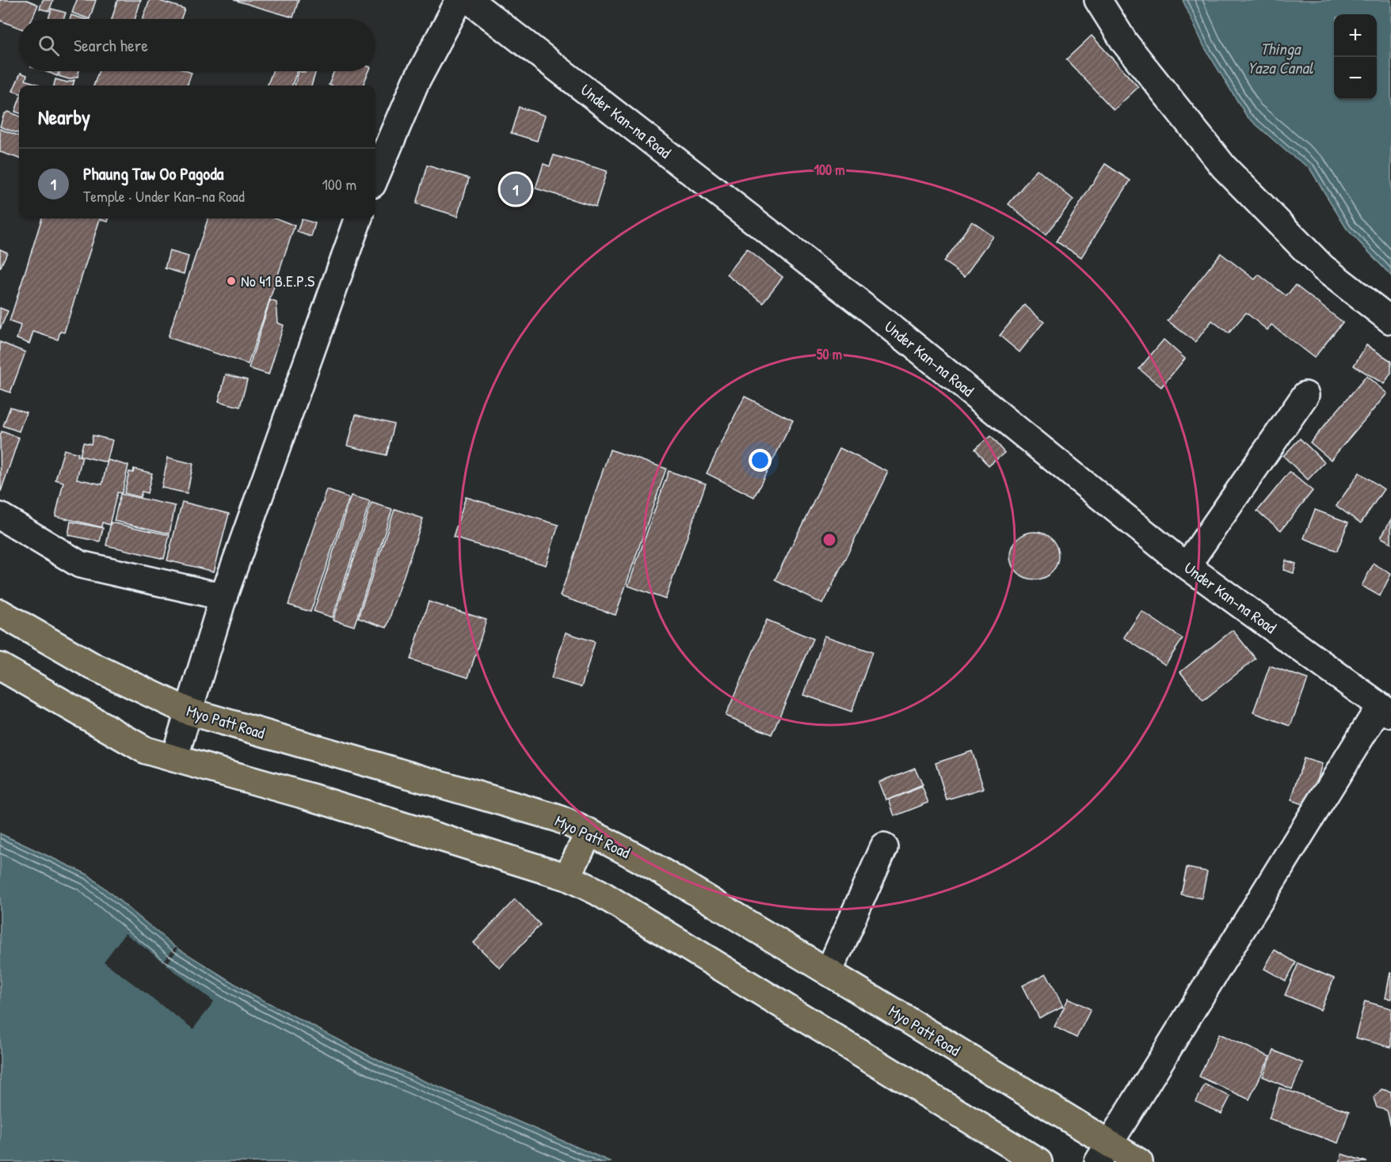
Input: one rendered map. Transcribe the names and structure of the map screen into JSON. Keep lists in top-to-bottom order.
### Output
{
  "streets": {
    "main road": ["Myo Patt Road"],
    "street": ["Under Kan-na Road"]
  },
  "water": ["Thinga Yaza Canal"],
  "places": ["No 41 B.E.P.S"],
  "page": {
    "map_buttons": ["+", "−"],
    "search": "Search here",
    "heading": "Nearby",
    "list": [
      {
        "mark": "1",
        "name": "Phaung Taw Oo Pagoda",
        "note": "Temple · Under Kan-na Road",
        "value": "100 m"
      }
    ],
    "pins": "1"
  },
  "rings": ["100 m", "50 m"]
}
